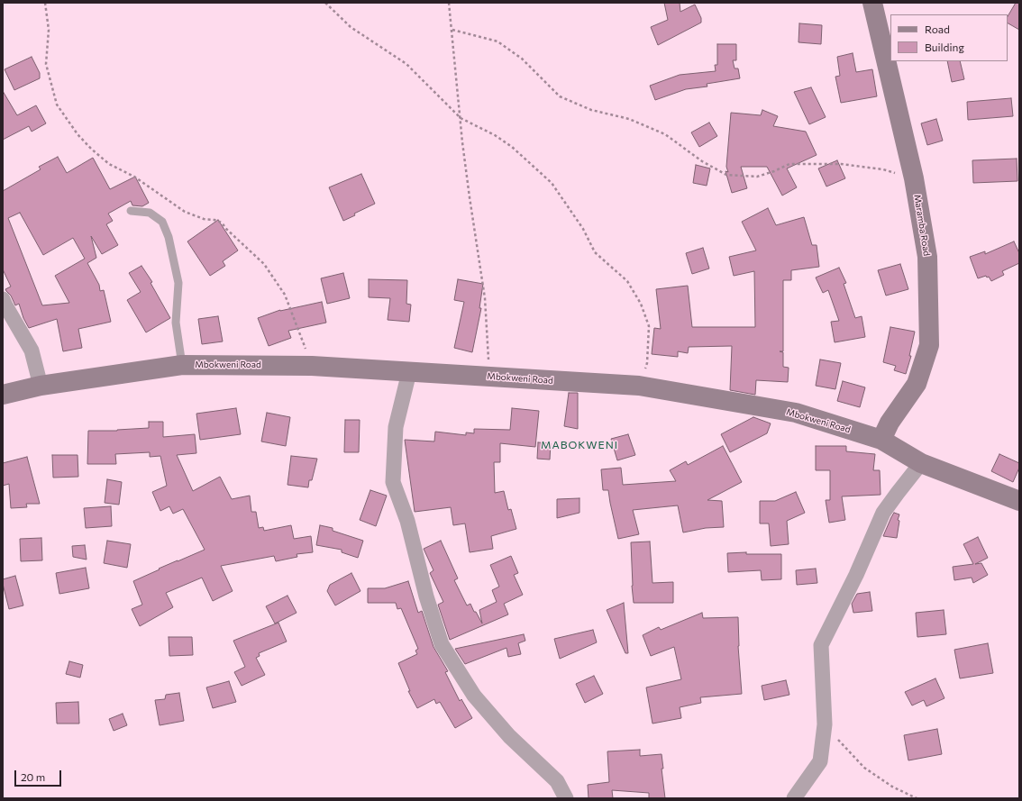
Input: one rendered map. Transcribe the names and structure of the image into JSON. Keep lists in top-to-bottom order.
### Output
{
  "streets": {
    "street": ["Maramba Road", "Mbokweni Road"]
  },
  "crossings": [
    ["Maramba Road", "Mbokweni Road"]
  ],
  "districts": ["MABOKWENI"],
  "legend": ["Road", "Building"],
  "scale_bar": "20 m"
}
